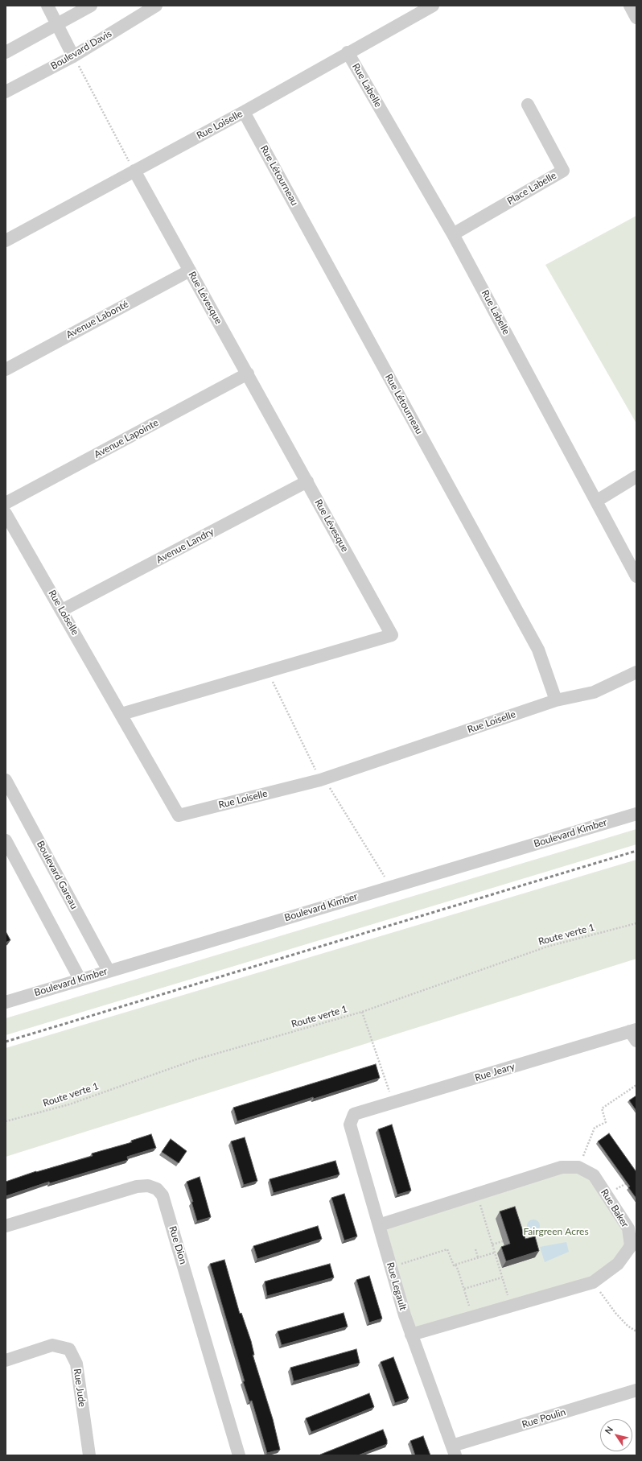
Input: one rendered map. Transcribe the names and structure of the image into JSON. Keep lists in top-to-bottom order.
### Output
{
  "streets": {
    "street": [
      "Boulevard Davis",
      "Rue Labelle",
      "Rue Loiselle",
      "Rue Létourneau",
      "Place Labelle",
      "Rue Lévesque",
      "Avenue Labonté",
      "Avenue Lapointe",
      "Avenue Landry",
      "Boulevard Kimber",
      "Boulevard Gareau",
      "Rue Jeary",
      "Rue Baker",
      "Rue Dion",
      "Rue Legault",
      "Rue Jude",
      "Rue Poulin"
    ],
    "path": ["Route verte 1"]
  },
  "crossings": [
    ["Rue Labelle", "Rue Loiselle"],
    ["Rue Labelle", "Place Labelle"],
    ["Rue Loiselle", "Rue Létourneau"],
    ["Rue Loiselle", "Rue Lévesque"],
    ["Rue Loiselle", "Avenue Landry"],
    ["Rue Lévesque", "Avenue Labonté"],
    ["Rue Lévesque", "Avenue Lapointe"],
    ["Rue Lévesque", "Avenue Landry"],
    ["Boulevard Kimber", "Boulevard Gareau"],
    ["Rue Jeary", "Rue Legault"],
    ["Rue Baker", "Rue Legault"],
    ["Rue Legault", "Rue Poulin"]
  ],
  "parks": ["Fairgreen Acres"],
  "north": "top left"
}
